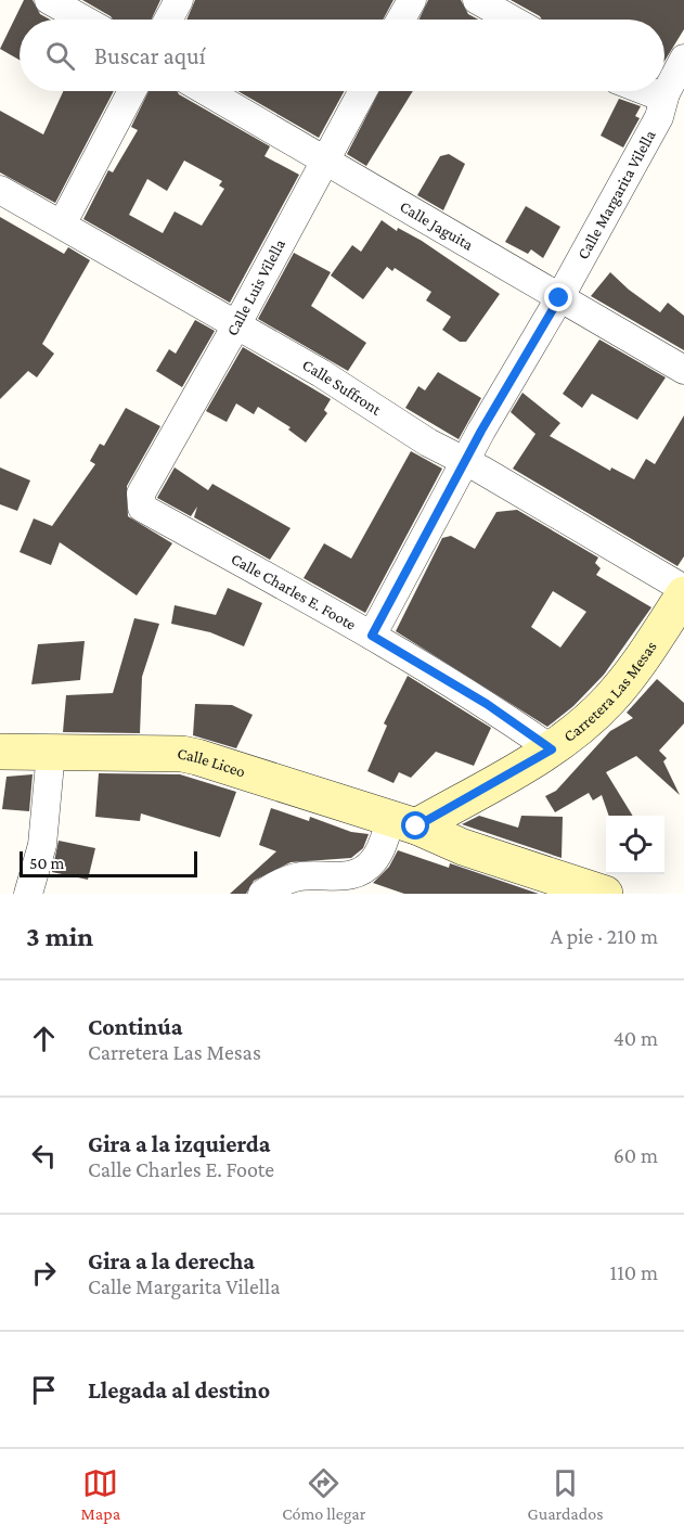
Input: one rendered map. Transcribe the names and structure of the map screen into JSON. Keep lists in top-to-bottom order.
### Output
{
  "streets": {
    "street": [
      "Calle Margarita Vilella",
      "Calle Jaguita",
      "Calle Luis Vilella",
      "Calle Suffront",
      "Calle Charles E. Foote",
      "Carretera Las Mesas",
      "Calle Liceo"
    ]
  },
  "crossings": [
    ["Calle Margarita Vilella", "Calle Jaguita"],
    ["Calle Margarita Vilella", "Calle Suffront"],
    ["Calle Margarita Vilella", "Calle Charles E. Foote"],
    ["Calle Jaguita", "Calle Luis Vilella"],
    ["Calle Luis Vilella", "Calle Suffront"],
    ["Calle Luis Vilella", "Calle Charles E. Foote"],
    ["Calle Charles E. Foote", "Carretera Las Mesas"],
    ["Carretera Las Mesas", "Calle Liceo"]
  ],
  "scale_bar": "50 m",
  "page": {
    "search": "Buscar aquí",
    "scale": "50 m",
    "heading": ["3 min", "A pie · 210 m"],
    "list": [
      ["Continúa", "Carretera Las Mesas", "40 m"],
      ["Gira a la izquierda", "Calle Charles E. Foote", "60 m"],
      ["Gira a la derecha", "Calle Margarita Vilella", "110 m"],
      "Llegada al destino"
    ],
    "nav": ["Mapa", "Cómo llegar", "Guardados"]
  }
}
